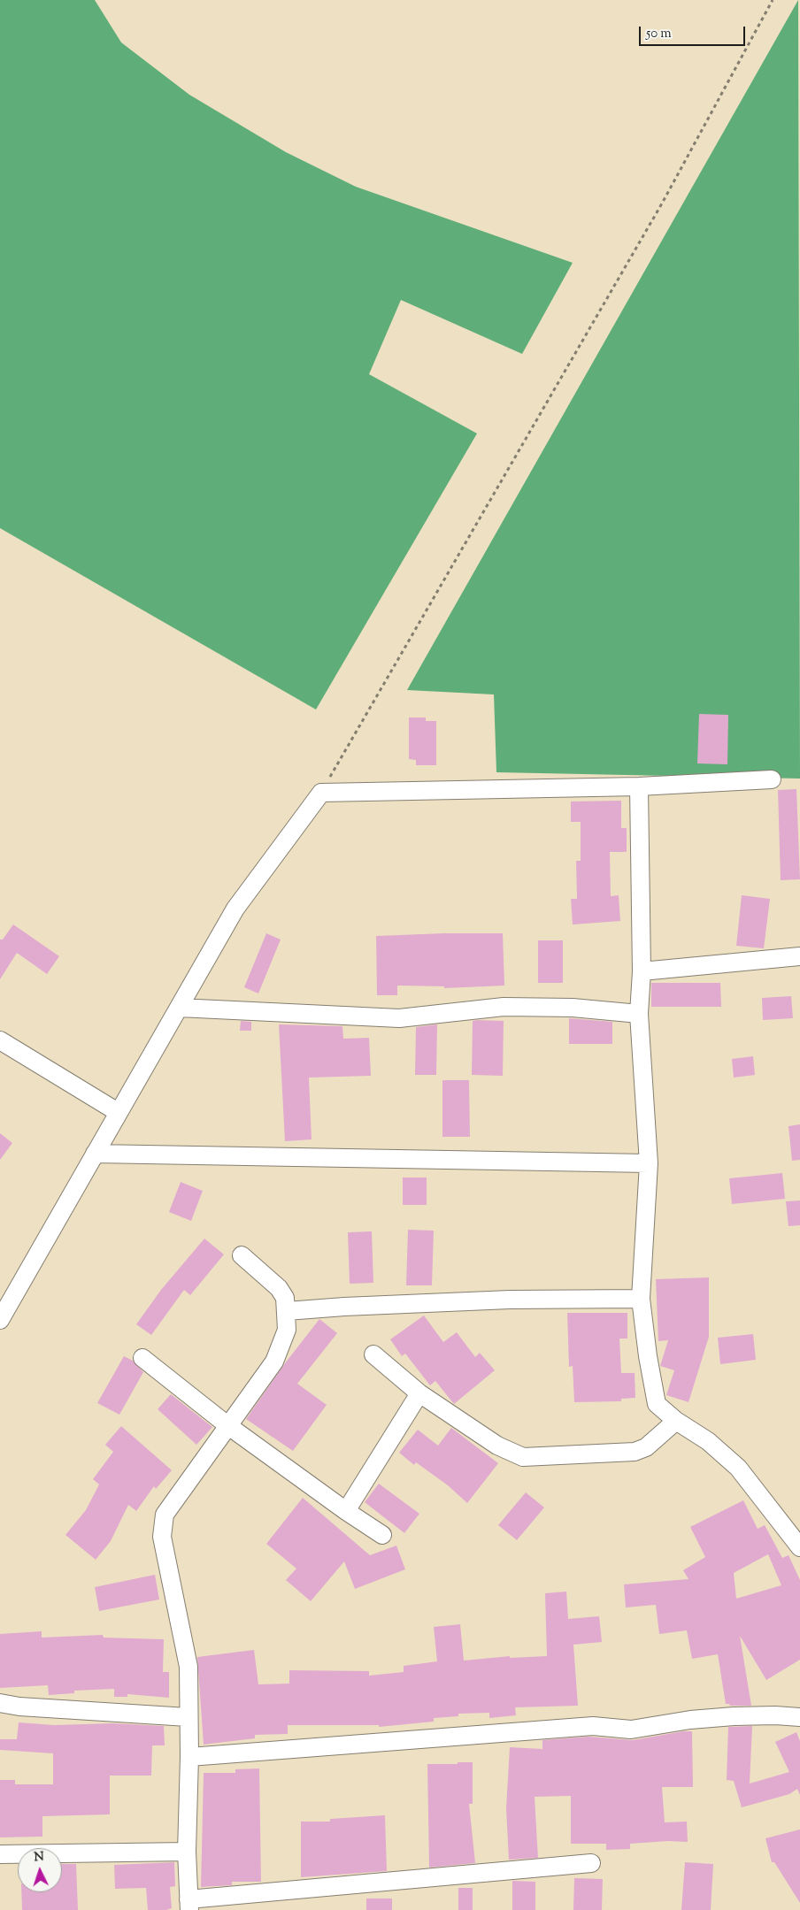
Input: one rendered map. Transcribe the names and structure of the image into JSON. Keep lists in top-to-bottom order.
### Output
{
  "scale_bar": "50 m",
  "north": "top"
}
